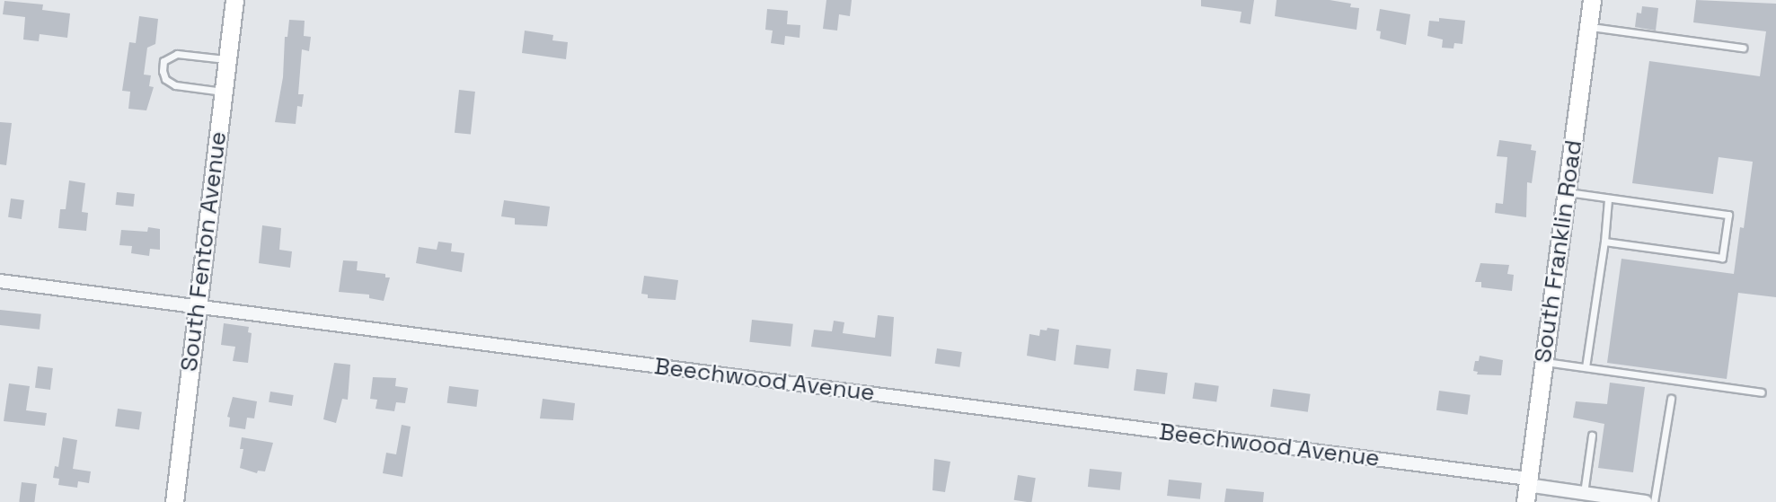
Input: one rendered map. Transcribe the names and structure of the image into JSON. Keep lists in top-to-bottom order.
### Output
{
  "streets": {
    "street": ["South Fenton Avenue", "South Franklin Road", "Beechwood Avenue"]
  },
  "crossings": [
    ["South Fenton Avenue", "Beechwood Avenue"],
    ["South Franklin Road", "Beechwood Avenue"]
  ]
}
